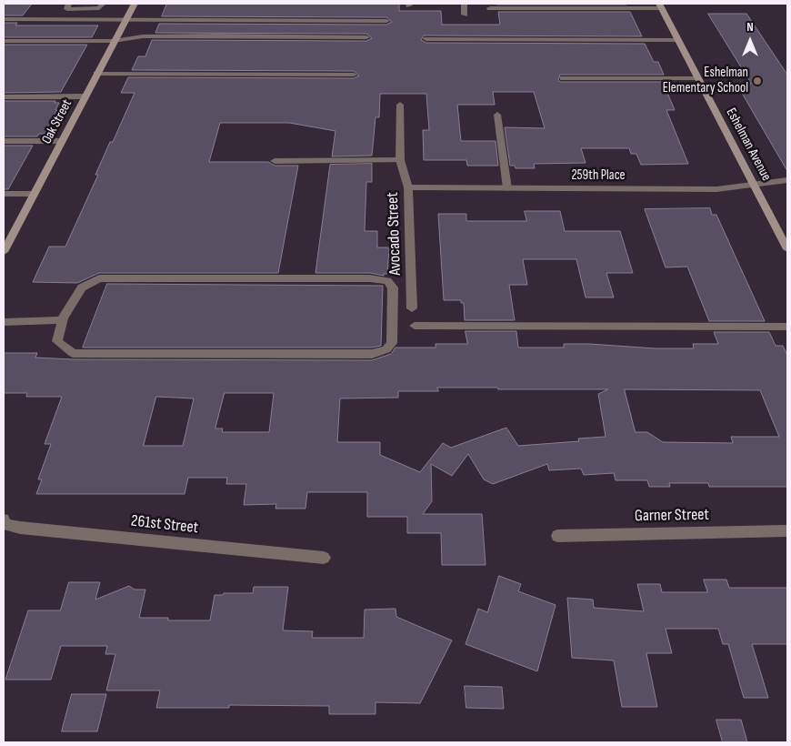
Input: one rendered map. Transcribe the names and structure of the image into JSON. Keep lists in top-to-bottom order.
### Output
{
  "streets": {
    "street": [
      "Oak Street",
      "Eshelman Avenue",
      "259th Place",
      "Avocado Street",
      "Garner Street",
      "261st Street"
    ]
  },
  "crossings": [
    ["Eshelman Avenue", "259th Place"],
    ["259th Place", "Avocado Street"]
  ],
  "places": ["Eshelman Elementary School"],
  "north": "top"
}
